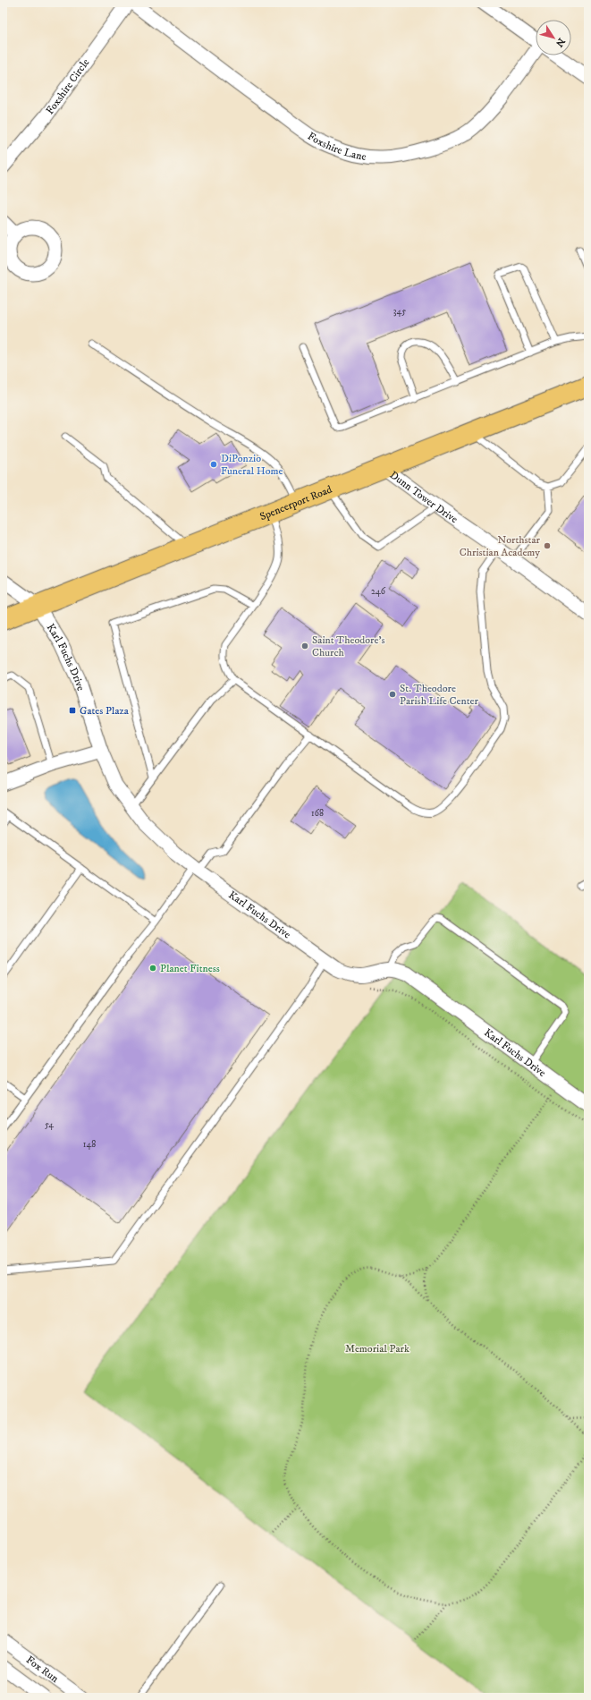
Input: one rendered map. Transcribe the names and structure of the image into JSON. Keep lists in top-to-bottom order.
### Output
{
  "streets": {
    "main road": ["Spencerport Road"],
    "street": [
      "Foxshire Circle",
      "Foxshire Lane",
      "Dunn Tower Drive",
      "Karl Fuchs Drive",
      "Fox Run"
    ]
  },
  "crossings": [
    ["Dunn Tower Drive", "Spencerport Road"],
    ["Spencerport Road", "Karl Fuchs Drive"]
  ],
  "parks": ["Memorial Park"],
  "places": {
    "other": [
      "DiPonzio Funeral Home",
      "Northstar Christian Academy",
      "Saint Theodore's Church",
      "St. Theodore Parish Life Center",
      "Planet Fitness"
    ],
    "transit": ["Gates Plaza"]
  },
  "house_numbers": [
    "345",
    "246",
    "168",
    "54",
    "148"
  ],
  "north": "bottom right"
}
